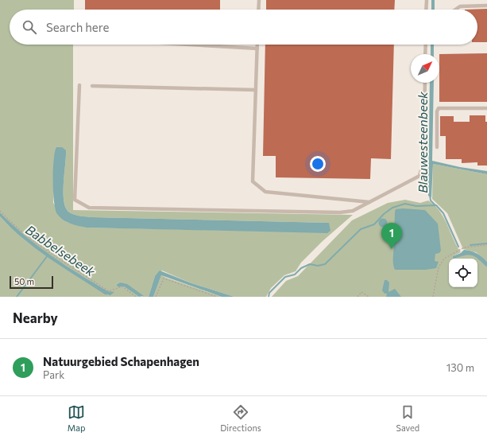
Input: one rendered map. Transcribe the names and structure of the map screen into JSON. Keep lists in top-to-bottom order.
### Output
{
  "water": ["Blauwesteenbeek", "Babbelsebeek"],
  "scale_bar": "50 m",
  "north": "top right",
  "page": {
    "search": "Search here",
    "pins": "1",
    "scale": "50 m",
    "heading": "Nearby",
    "list": [
      {
        "mark": "1",
        "name": "Natuurgebied Schapenhagen",
        "note": "Park",
        "value": "130 m"
      }
    ],
    "nav": ["Map", "Directions", "Saved"]
  }
}
